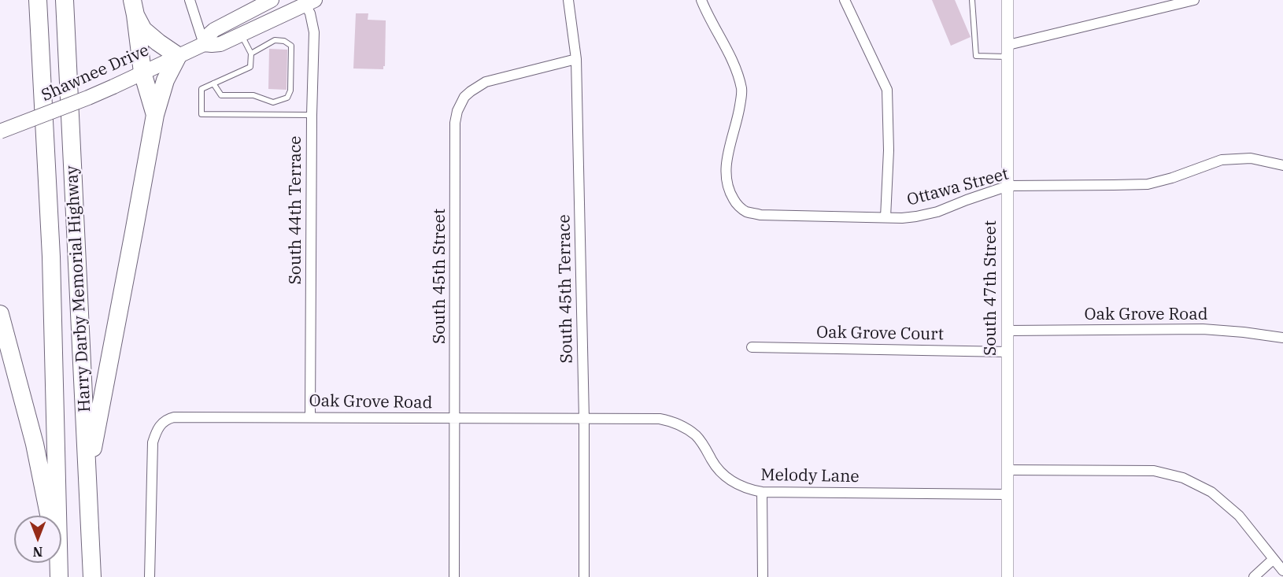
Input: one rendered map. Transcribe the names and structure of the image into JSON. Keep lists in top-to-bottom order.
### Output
{
  "streets": {
    "highway": ["Harry Darby Memorial Highway"],
    "main road": ["Shawnee Drive"],
    "street": [
      "Ottawa Street",
      "South 44th Terrace",
      "South 45th Street",
      "South 47th Street",
      "South 45th Terrace",
      "Oak Grove Road",
      "Oak Grove Court",
      "Melody Lane"
    ]
  },
  "crossings": [
    ["Shawnee Drive", "South 44th Terrace"],
    ["Ottawa Street", "South 47th Street"],
    ["South 44th Terrace", "Oak Grove Road"],
    ["South 45th Street", "South 45th Terrace"],
    ["South 45th Street", "Oak Grove Road"],
    ["South 47th Street", "Oak Grove Road"],
    ["South 47th Street", "Oak Grove Court"],
    ["South 47th Street", "Melody Lane"],
    ["South 45th Terrace", "Oak Grove Road"],
    ["South 45th Terrace", "Melody Lane"],
    ["Oak Grove Road", "Melody Lane"]
  ],
  "north": "bottom"
}
